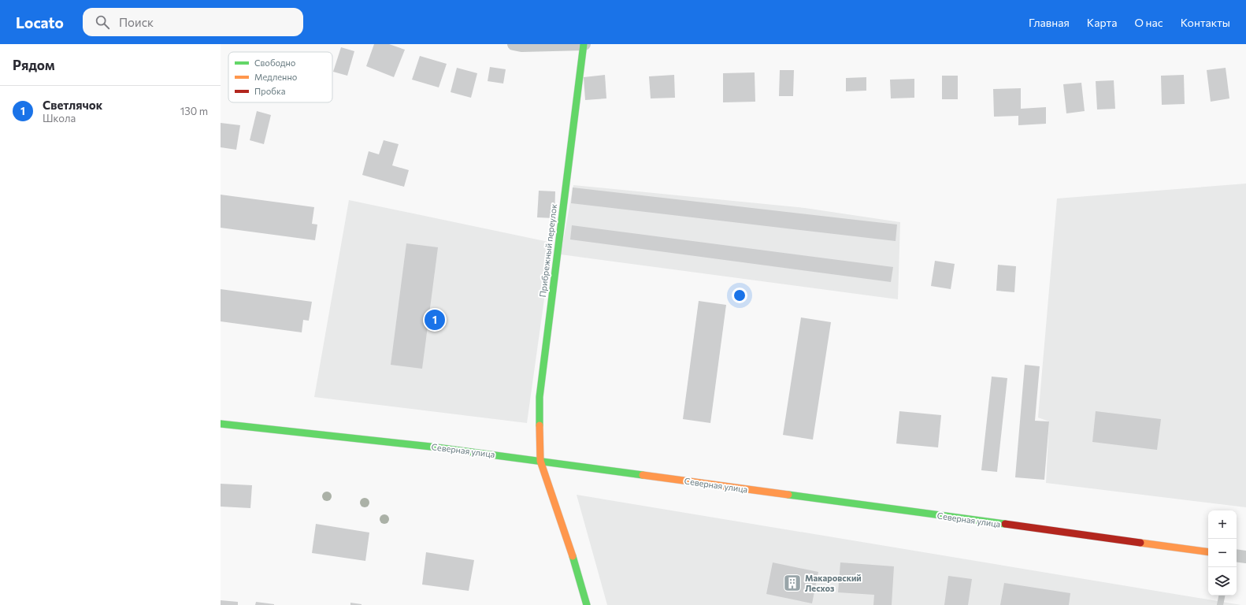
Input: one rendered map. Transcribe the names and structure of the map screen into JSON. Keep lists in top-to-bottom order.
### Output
{
  "streets": {
    "street": ["Прибрежный переулок", "Северная улица"]
  },
  "crossings": [
    ["Прибрежный переулок", "Северная улица"]
  ],
  "places": {
    "building": ["Макаровский Лесхоз"]
  },
  "legend": ["Свободно", "Медленно", "Пробка"],
  "page": {
    "header": "Locato",
    "search": "Поиск",
    "nav": [
      "Главная",
      "Карта",
      "О нас",
      "Контакты"
    ],
    "heading": "Рядом",
    "list": [
      {
        "mark": "1",
        "name": "Светлячок",
        "note": "Школа",
        "value": "130 m"
      }
    ],
    "pins": "1",
    "map_buttons": ["+", "−"]
  }
}
